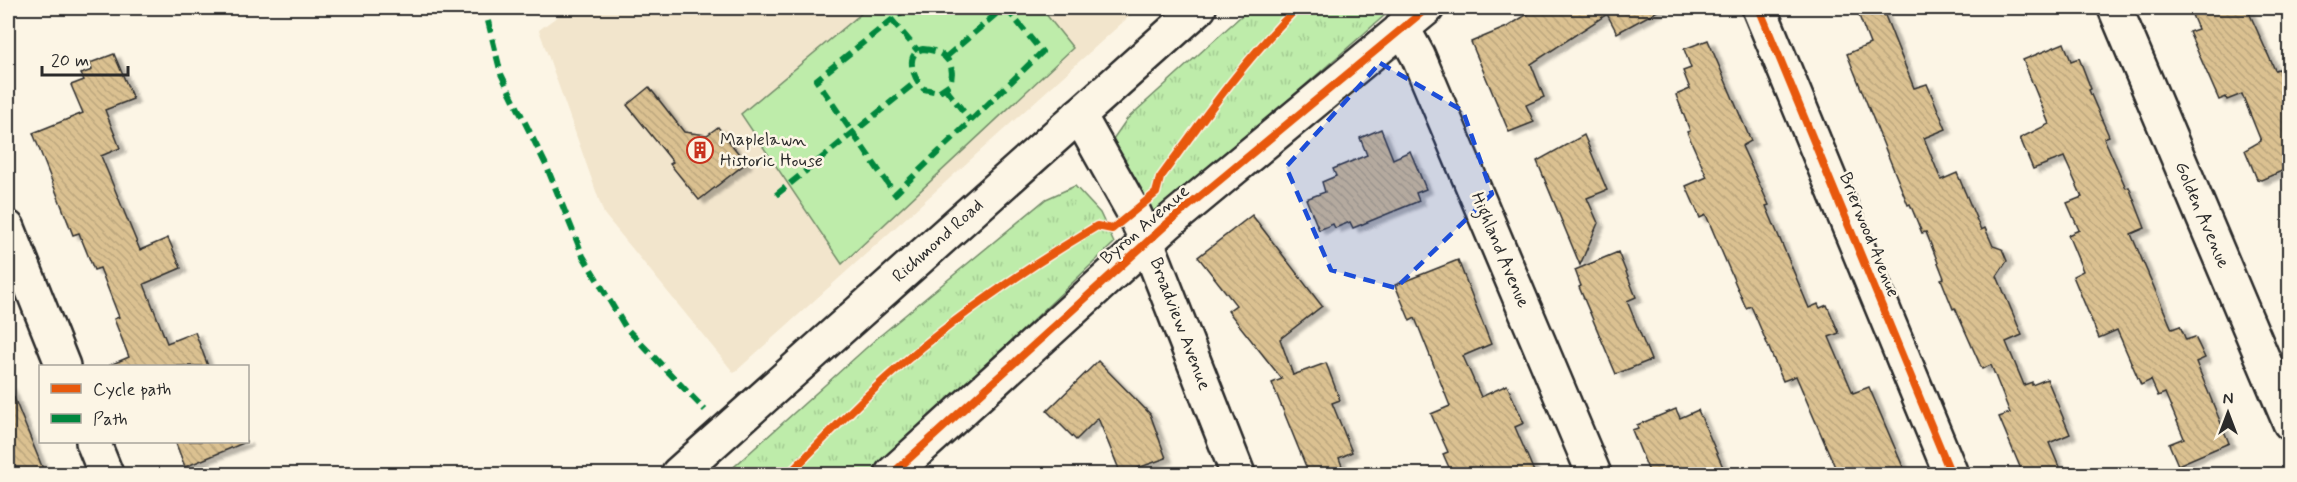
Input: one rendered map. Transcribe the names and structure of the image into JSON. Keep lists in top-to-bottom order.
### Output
{
  "streets": {
    "street": [
      "Golden Avenue",
      "Byron Avenue",
      "Brierwood Avenue",
      "Richmond Road",
      "Highland Avenue",
      "Broadview Avenue"
    ]
  },
  "crossings": [
    ["Byron Avenue", "Highland Avenue"],
    ["Byron Avenue", "Broadview Avenue"],
    ["Richmond Road", "Broadview Avenue"]
  ],
  "places": {
    "building": ["Maplelawn Historic House"]
  },
  "legend": ["Cycle path", "Path"],
  "scale_bar": "20 m",
  "north": "top"
}
